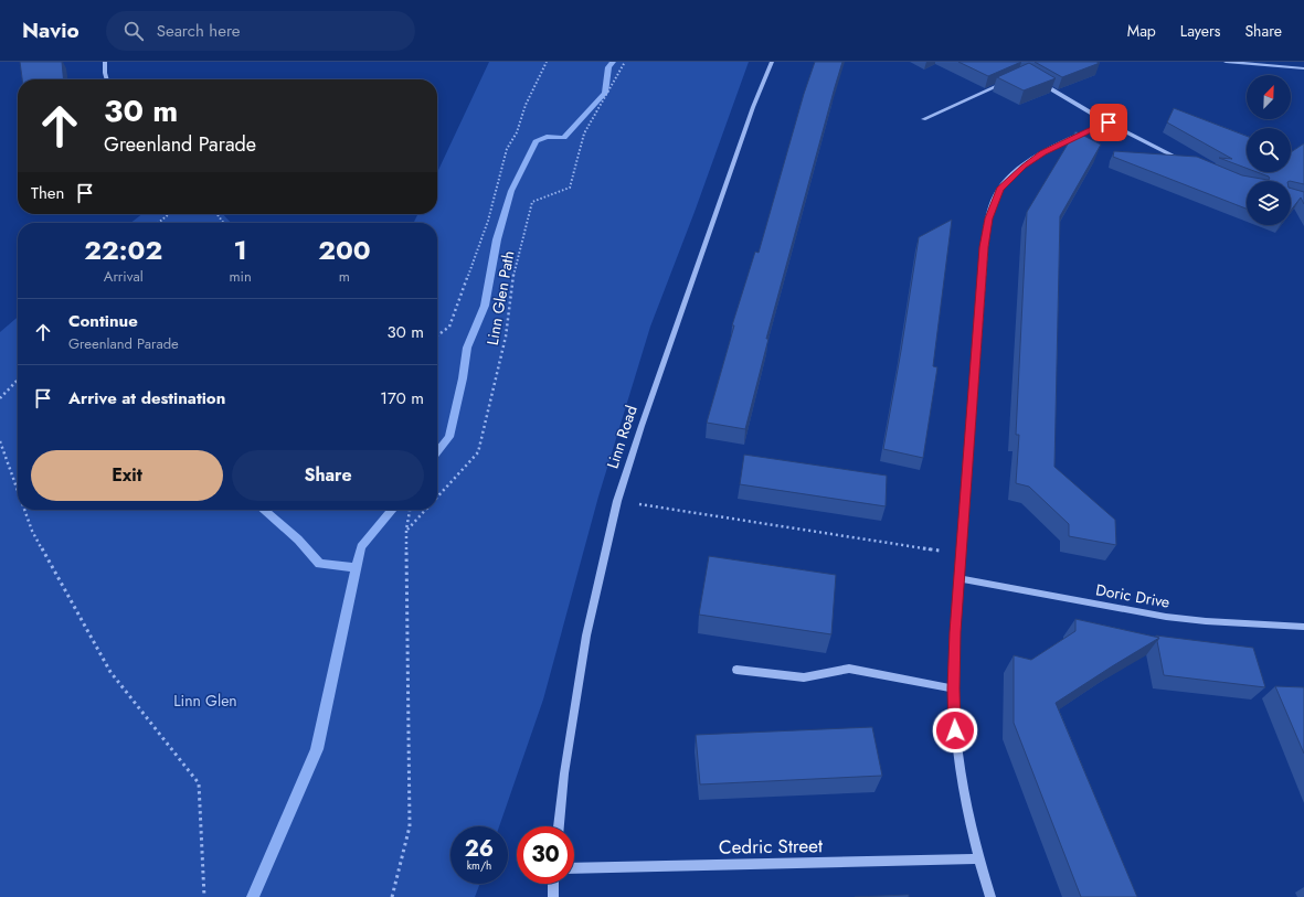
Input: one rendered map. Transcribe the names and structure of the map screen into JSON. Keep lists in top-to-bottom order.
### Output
{
  "streets": {
    "street": ["Linn Road", "Doric Drive", "Cedric Street"],
    "path": ["Linn Glen Path"]
  },
  "parks": ["Linn Glen"],
  "north": "top right",
  "page": {
    "header": "Navio",
    "search": "Search here",
    "nav": ["Map", "Layers", "Share"],
    "turn": ["30 m", "Greenland Parade"],
    "then": "Then",
    "eta": [
      "22:02",
      "Arrival",
      "1",
      "min",
      "200",
      "m"
    ],
    "list": [
      {
        "name": "Continue",
        "note": "Greenland Parade",
        "value": "30 m"
      },
      {
        "name": "Arrive at destination",
        "value": "170 m"
      }
    ],
    "buttons": ["Exit", "Share"],
    "speed": "26 km/h",
    "limit": "30"
  }
}
